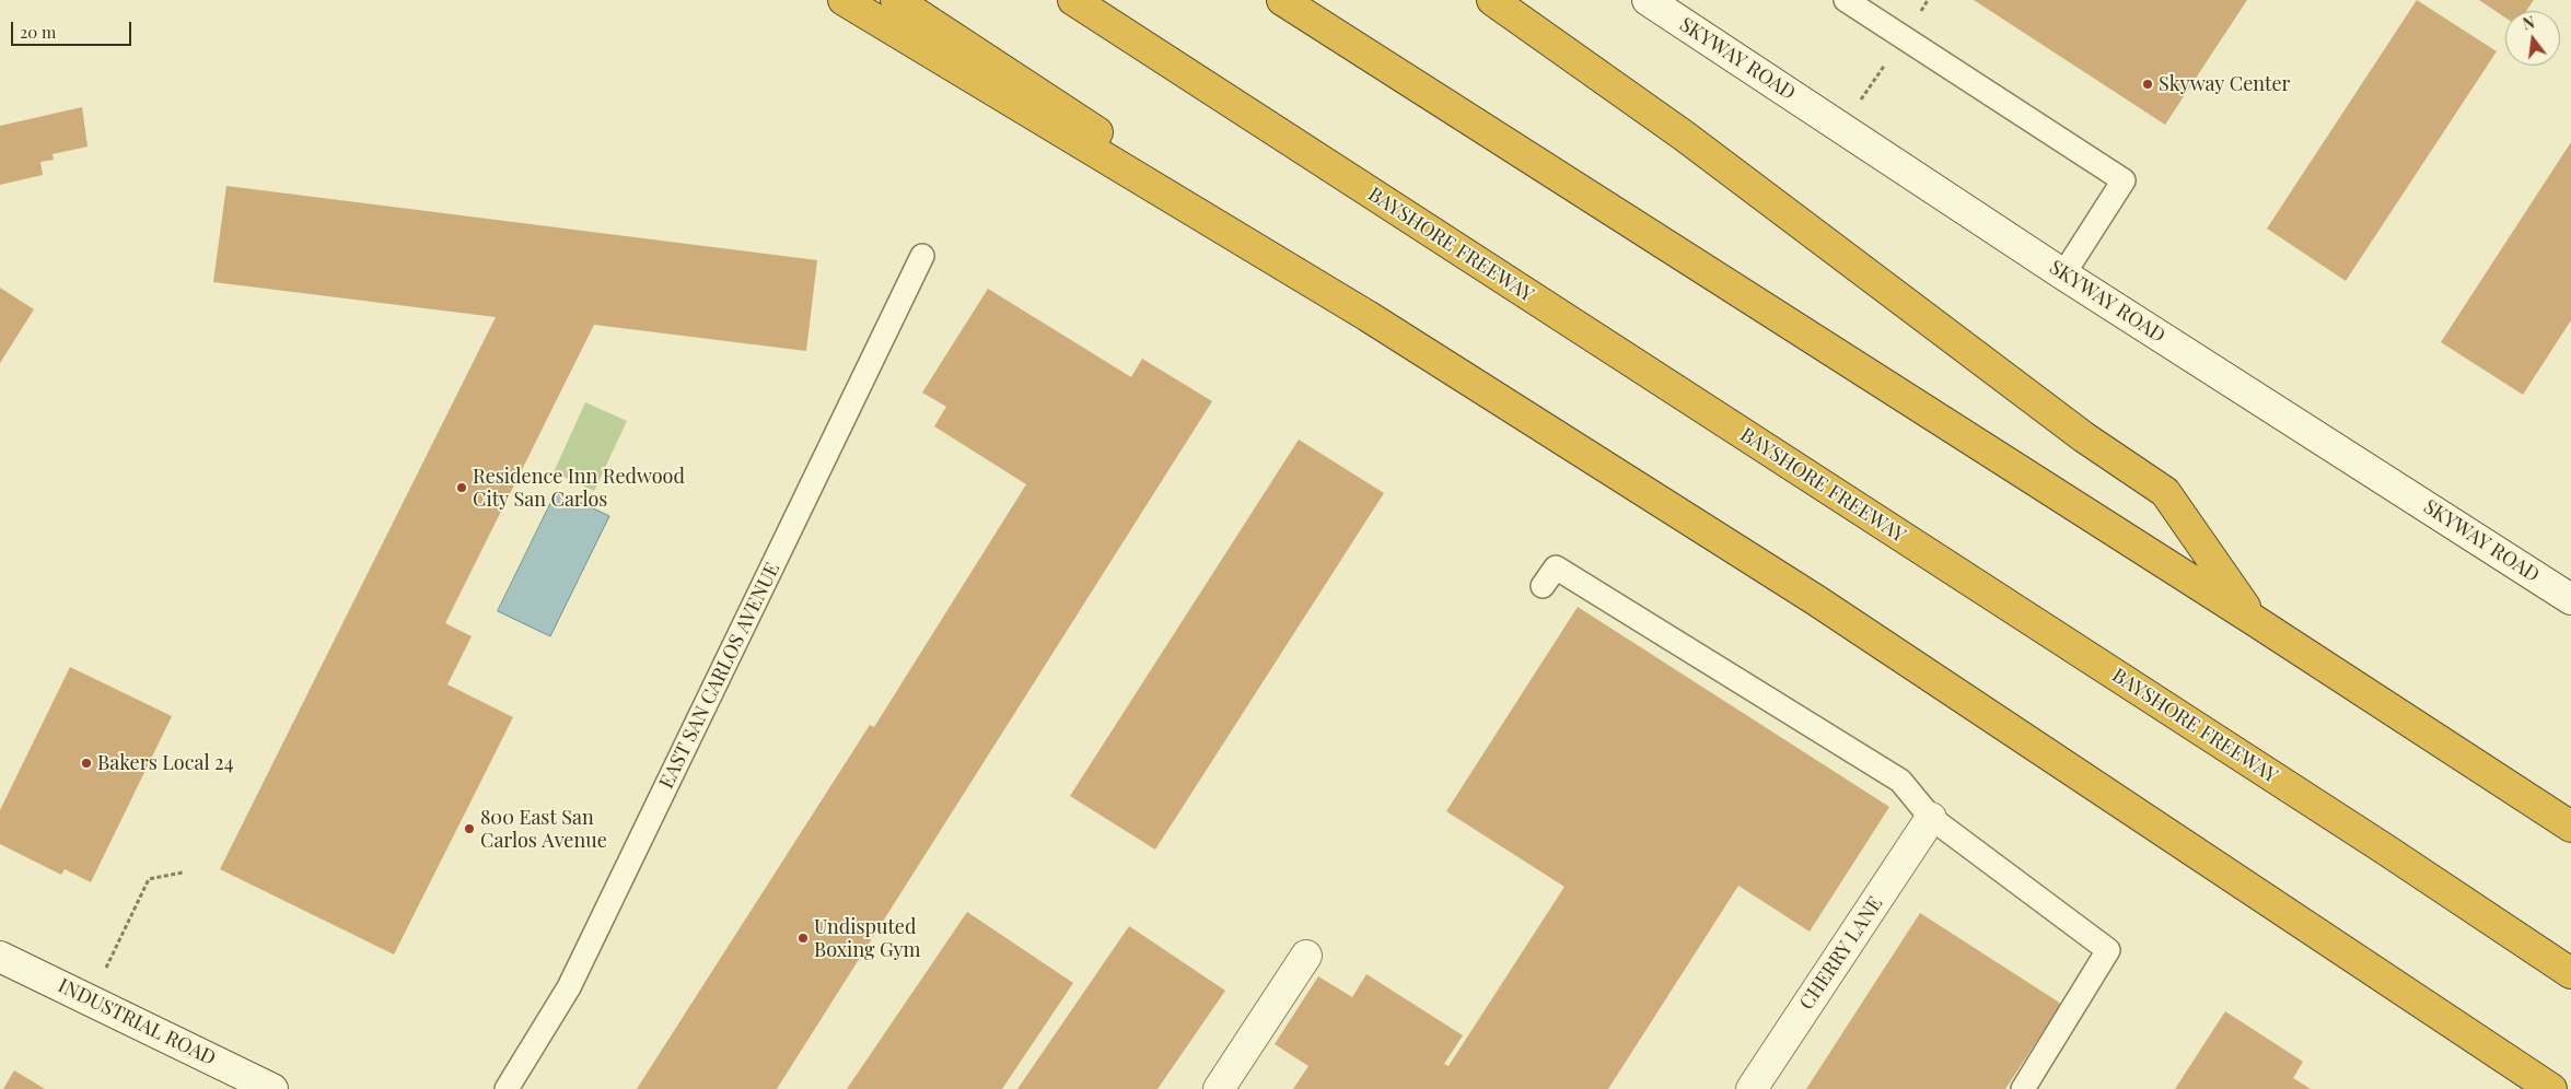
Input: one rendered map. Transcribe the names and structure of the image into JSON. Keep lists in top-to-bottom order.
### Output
{
  "streets": {
    "highway": ["BAYSHORE FREEWAY"],
    "street": ["SKYWAY ROAD", "CHERRY LANE", "INDUSTRIAL ROAD"],
    "lane": ["EAST SAN CARLOS AVENUE"]
  },
  "places": [
    "Skyway Center",
    "Residence Inn Redwood City San Carlos",
    "Bakers Local 24",
    "800 East San Carlos Avenue",
    "Undisputed Boxing Gym"
  ],
  "scale_bar": "20 m",
  "north": "top"
}
